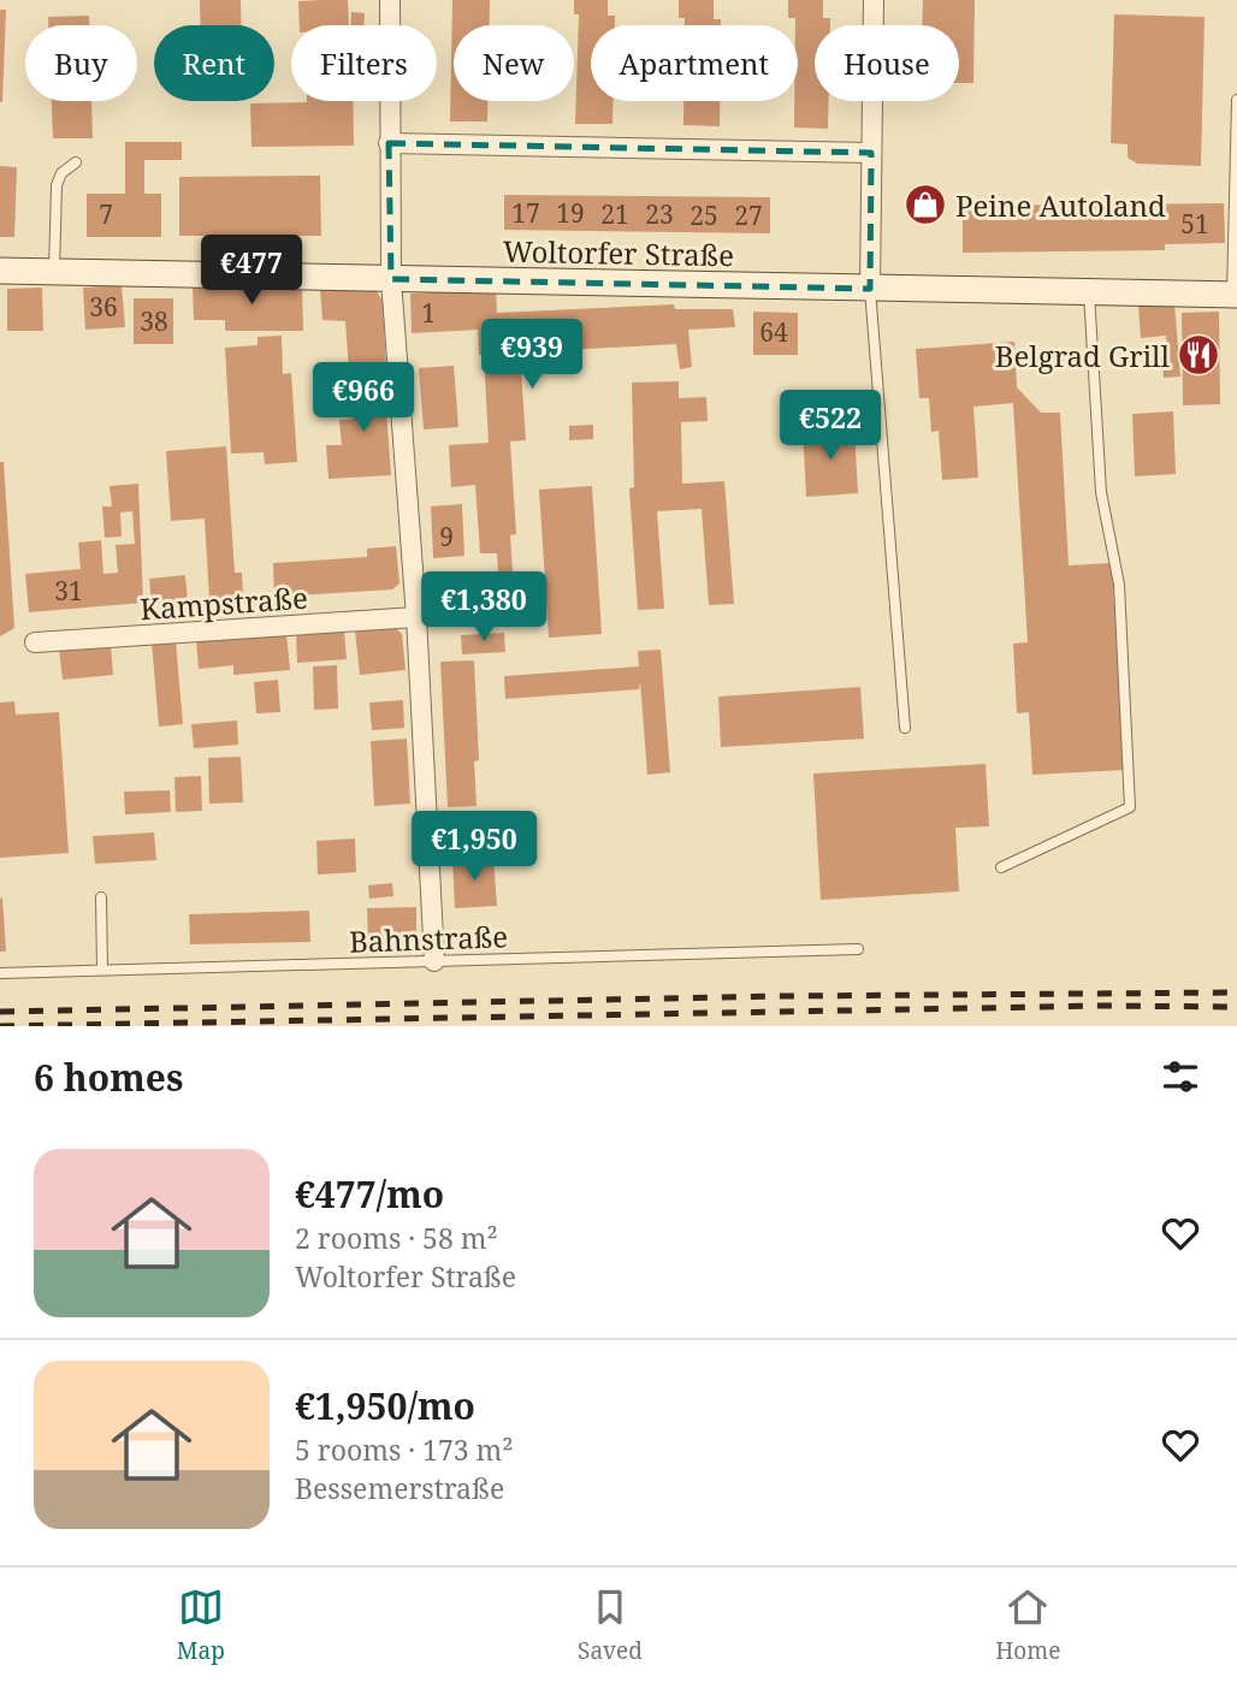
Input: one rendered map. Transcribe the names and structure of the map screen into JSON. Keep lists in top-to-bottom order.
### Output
{
  "streets": {
    "street": ["Woltorfer Straße", "Kampstraße"],
    "lane": ["Bahnstraße"]
  },
  "places": {
    "shop": ["Peine Autoland"],
    "restaurant": ["Belgrad Grill"]
  },
  "house_numbers": [
    "17",
    "19",
    "7",
    "21",
    "23",
    "25",
    "27",
    "51",
    "36",
    "1",
    "38",
    "64",
    "9",
    "31"
  ],
  "page": {
    "chip": [
      "Buy",
      "Rent",
      "Filters",
      "New",
      "Apartment",
      "House"
    ],
    "price": [
      "€477",
      "€939",
      "€966",
      "€522",
      "€1,380",
      "€1,950"
    ],
    "heading": "6 homes",
    "list": [
      {
        "name": "€477/mo",
        "note": "2 rooms · 58 m² · Woltorfer Straße"
      },
      {
        "name": "€1,950/mo",
        "note": "5 rooms · 173 m² · Bessemerstraße"
      }
    ],
    "tabs": ["Map", "Saved", "Home"]
  }
}
